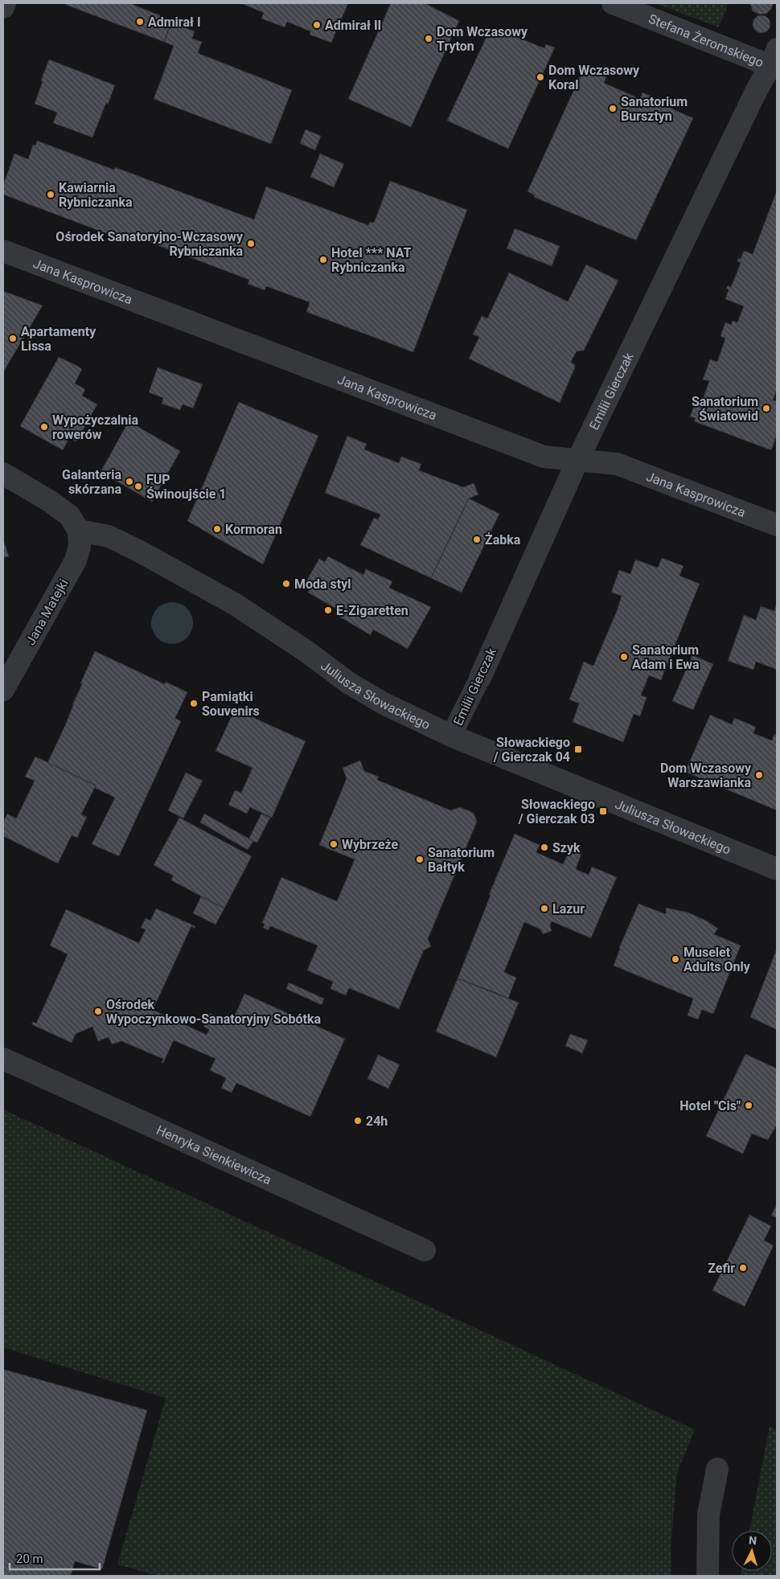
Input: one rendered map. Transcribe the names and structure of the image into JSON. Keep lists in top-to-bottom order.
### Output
{
  "streets": {
    "street": [
      "Stefana Żeromskiego",
      "Jana Kasprowicza",
      "Emilii Gierczak",
      "Jana Matejki",
      "Juliusza Słowackiego",
      "Henryka Sienkiewicza"
    ]
  },
  "crossings": [
    ["Stefana Żeromskiego", "Emilii Gierczak"],
    ["Jana Kasprowicza", "Emilii Gierczak"],
    ["Emilii Gierczak", "Juliusza Słowackiego"],
    ["Jana Matejki", "Juliusza Słowackiego"]
  ],
  "places": {
    "other": [
      "Admirał I",
      "Admirał II",
      "Dom Wczasowy Tryton",
      "Dom Wczasowy Koral",
      "Sanatorium Bursztyn",
      "Kawiarnia Rybniczanka",
      "Ośrodek Sanatoryjno-Wczasowy Rybniczanka",
      "Hotel *** NAT Rybniczanka",
      "Apartamenty Lissa",
      "Sanatorium Światowid",
      "Wypożyczalnia rowerów",
      "Galanteria skórzana",
      "FUP Świnoujście 1",
      "Kormoran",
      "Żabka",
      "Moda styl",
      "E-Zigaretten",
      "Sanatorium Adam i Ewa",
      "Pamiątki Souvenirs",
      "Dom Wczasowy Warszawianka",
      "Wybrzeże",
      "Szyk",
      "Sanatorium Bałtyk",
      "Lazur",
      "Muselet Adults Only",
      "Ośrodek Wypoczynkowo-Sanatoryjny Sobótka",
      "Hotel \"Cis\"",
      "24h",
      "Zefir"
    ],
    "transit": ["Słowackiego / Gierczak 04", "Słowackiego / Gierczak 03"]
  },
  "scale_bar": "20 m",
  "north": "top"
}
